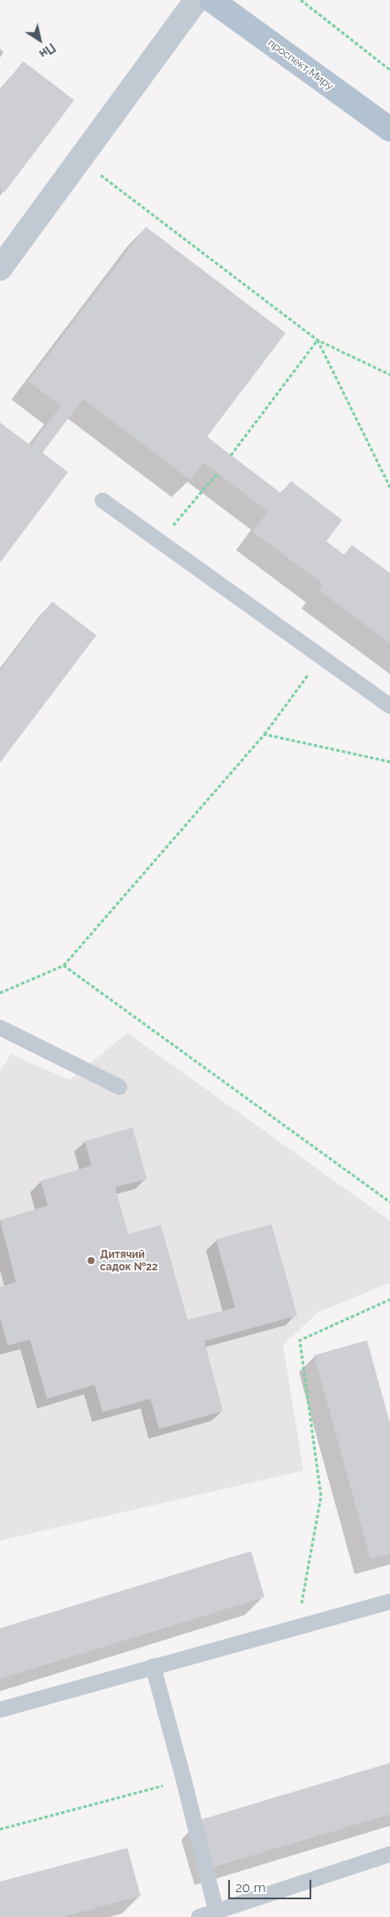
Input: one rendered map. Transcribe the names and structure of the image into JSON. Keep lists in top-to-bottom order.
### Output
{
  "streets": {
    "main road": ["проспект Миру"]
  },
  "places": ["Дитячий садок №22"],
  "scale_bar": "20 m",
  "north": "bottom right"
}
